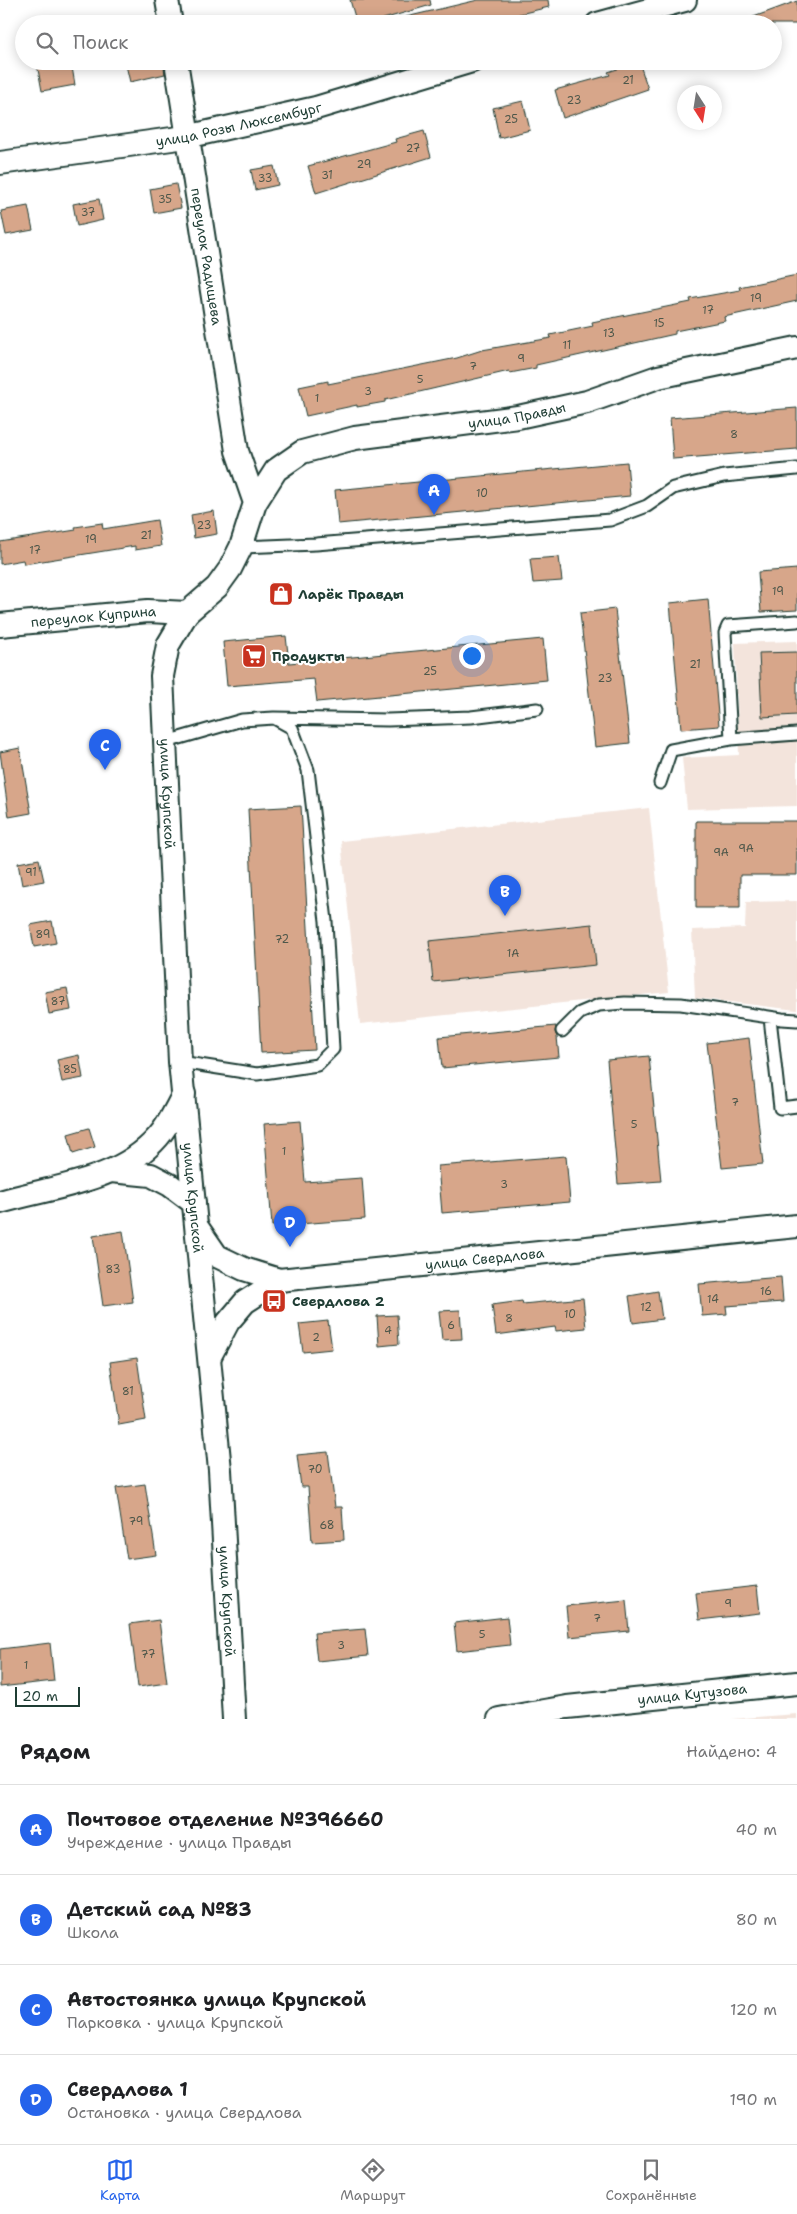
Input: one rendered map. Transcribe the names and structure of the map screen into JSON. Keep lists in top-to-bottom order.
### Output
{
  "streets": {
    "street": [
      "улица Розы Люксембург",
      "переулок Радищева",
      "улица Правды",
      "переулок Куприна",
      "улица Крупской",
      "улица Свердлова",
      "улица Кутузова"
    ]
  },
  "crossings": [
    ["улица Розы Люксембург", "переулок Радищева"],
    ["переулок Радищева", "улица Правды"],
    ["улица Правды", "переулок Куприна"],
    ["улица Правды", "улица Крупской"],
    ["переулок Куприна", "улица Крупской"],
    ["улица Крупской", "улица Свердлова"]
  ],
  "places": {
    "shop": ["Ларёк Правды"],
    "supermarket": ["Продукты"],
    "bus stop": ["Свердлова 2"]
  },
  "house_numbers": [
    "21",
    "23",
    "25",
    "27",
    "29",
    "31",
    "33",
    "35",
    "37",
    "19",
    "17",
    "15",
    "13",
    "11",
    "9",
    "7",
    "5",
    "3",
    "1",
    "8",
    "10",
    "23",
    "21",
    "19",
    "17",
    "19",
    "21",
    "25",
    "23",
    "9А",
    "9А",
    "91",
    "89",
    "72",
    "1А",
    "87",
    "85",
    "7",
    "5",
    "1",
    "3",
    "83",
    "16",
    "14",
    "12",
    "10",
    "8",
    "6",
    "4",
    "2",
    "81",
    "70",
    "79",
    "68",
    "9",
    "7",
    "5",
    "3",
    "77",
    "1"
  ],
  "scale_bar": "20 m",
  "north": "bottom",
  "page": {
    "search": "Поиск",
    "pins": [
      "A",
      "C",
      "B",
      "D"
    ],
    "scale": "20 m",
    "heading": ["Рядом", "Найдено: 4"],
    "list": [
      {
        "mark": "A",
        "name": "Почтовое отделение №396660",
        "note": "Учреждение · улица Правды",
        "value": "40 m"
      },
      {
        "mark": "B",
        "name": "Детский сад №83",
        "note": "Школа",
        "value": "80 m"
      },
      {
        "mark": "C",
        "name": "Автостоянка улица Крупской",
        "note": "Парковка · улица Крупской",
        "value": "120 m"
      },
      {
        "mark": "D",
        "name": "Свердлова 1",
        "note": "Остановка · улица Свердлова",
        "value": "190 m"
      }
    ],
    "nav": ["Карта", "Маршрут", "Сохранённые"]
  }
}
